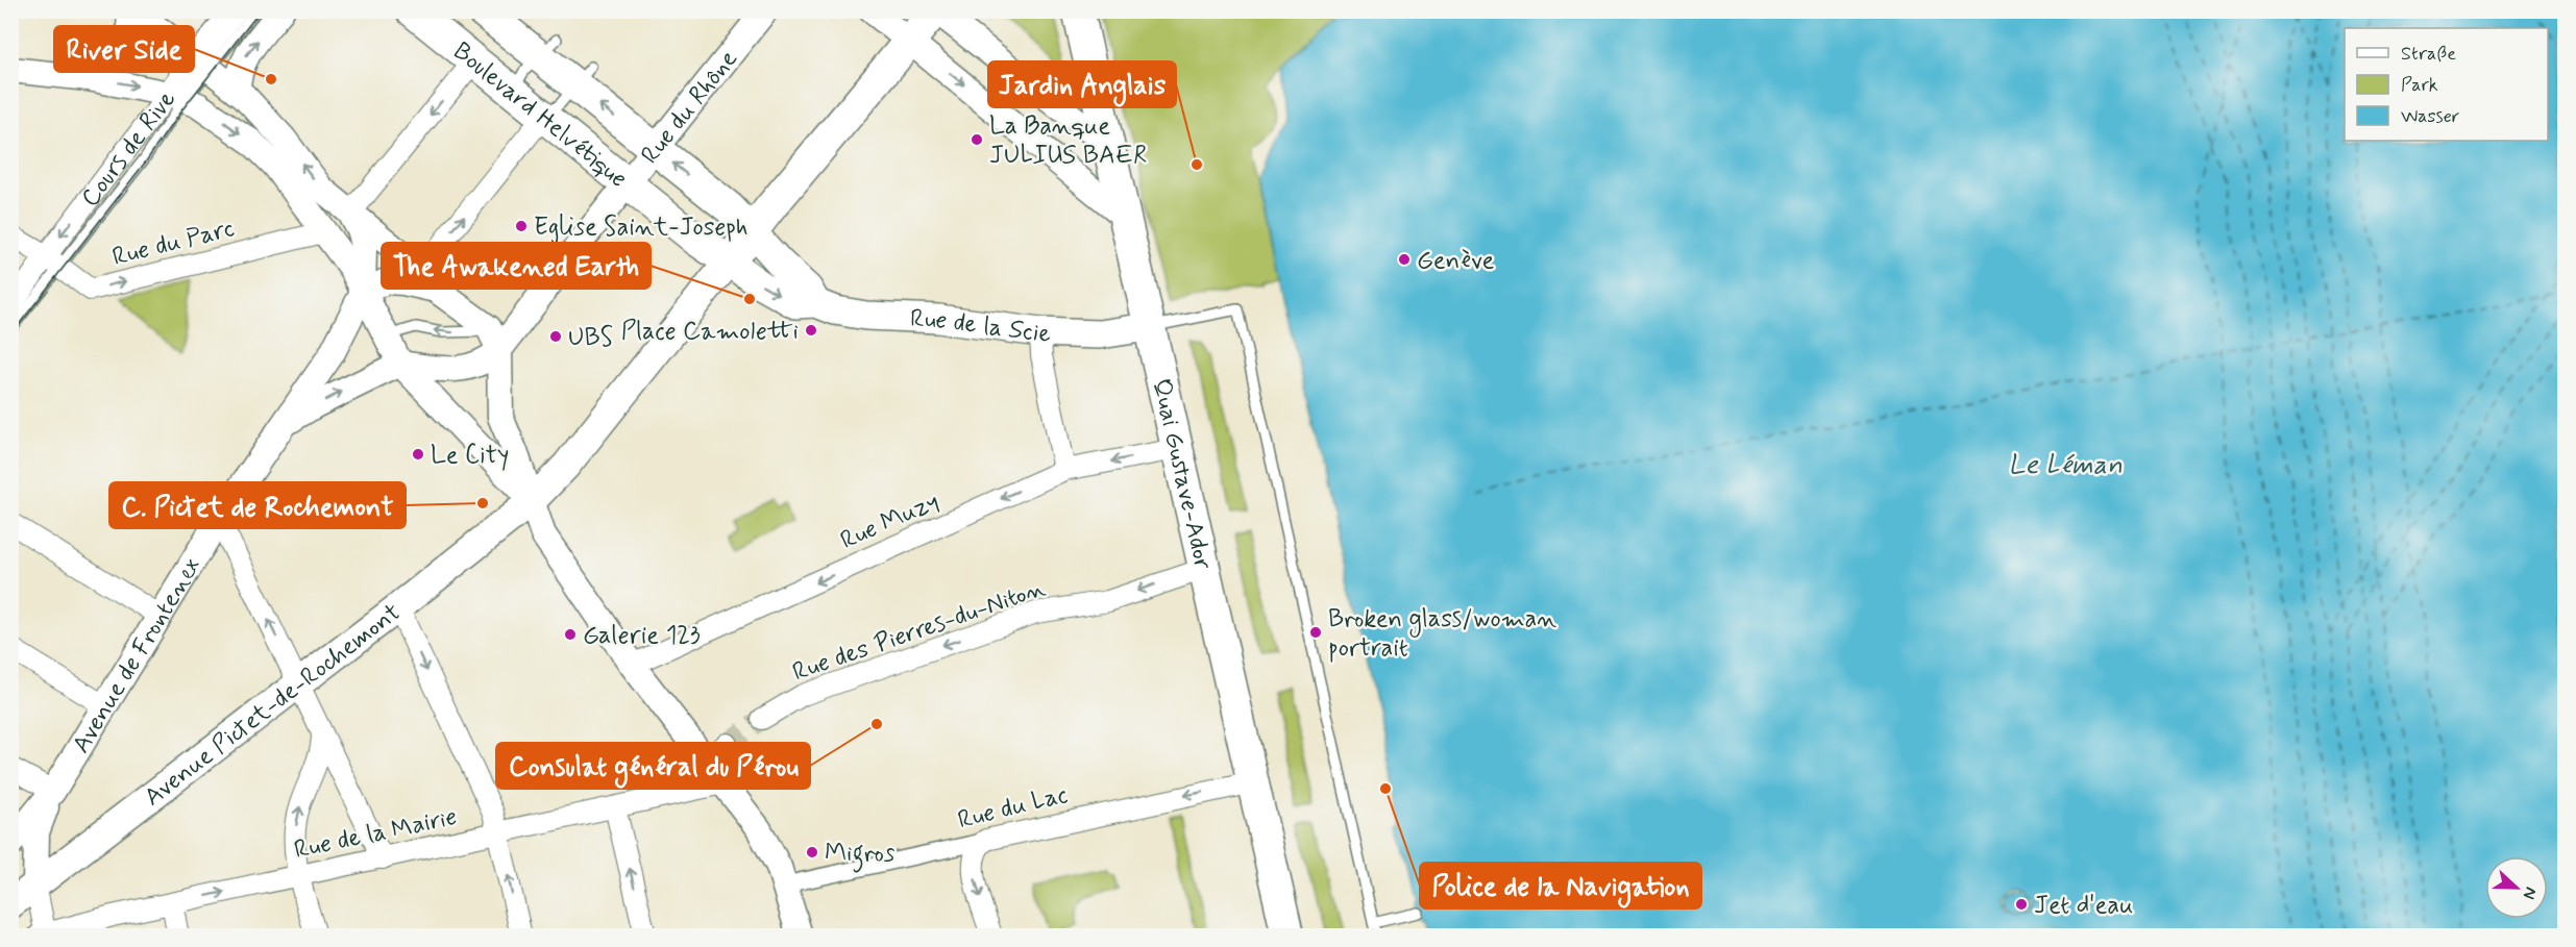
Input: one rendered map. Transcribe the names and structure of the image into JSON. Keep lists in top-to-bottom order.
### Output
{
  "streets": {
    "main road": [
      "Boulevard Helvétique",
      "Rue de la Scie",
      "Quai Gustave-Ador",
      "Avenue Pictet-de-Rochemont"
    ],
    "street": [
      "Rue du Rhône",
      "Cours de Rive",
      "Rue du Parc",
      "Rue Muzy",
      "Rue des Pierres-du-Niton",
      "Avenue de Frontenex",
      "Rue du Lac",
      "Rue de la Mairie"
    ]
  },
  "crossings": [
    ["Rue du Rhône", "Boulevard Helvétique"],
    ["Boulevard Helvétique", "Avenue Pictet-de-Rochemont"],
    ["Cours de Rive", "Rue du Parc"],
    ["Rue de la Scie", "Quai Gustave-Ador"],
    ["Quai Gustave-Ador", "Rue Muzy"],
    ["Quai Gustave-Ador", "Rue des Pierres-du-Niton"],
    ["Quai Gustave-Ador", "Rue du Lac"],
    ["Avenue de Frontenex", "Avenue Pictet-de-Rochemont"]
  ],
  "one_way": [
    "Rue du Parc",
    "Rue Muzy",
    "Rue des Pierres-du-Niton",
    "Rue du Lac"
  ],
  "water": ["Le Léman"],
  "places": [
    "River Side",
    "La Banque JULIUS BAER",
    "Jardin Anglais",
    "Eglise Saint-Joseph",
    "Genève",
    "The Awakened Earth",
    "Place Camoletti",
    "UBS",
    "Le City",
    "C. Pictet de Rochemont",
    "Broken glass/woman portrait",
    "Galerie 123",
    "Consulat général du Pérou",
    "Police de la Navigation",
    "Migros",
    "Jet d'eau"
  ],
  "legend": ["Straße", "Park", "Wasser"],
  "north": "right"
}
